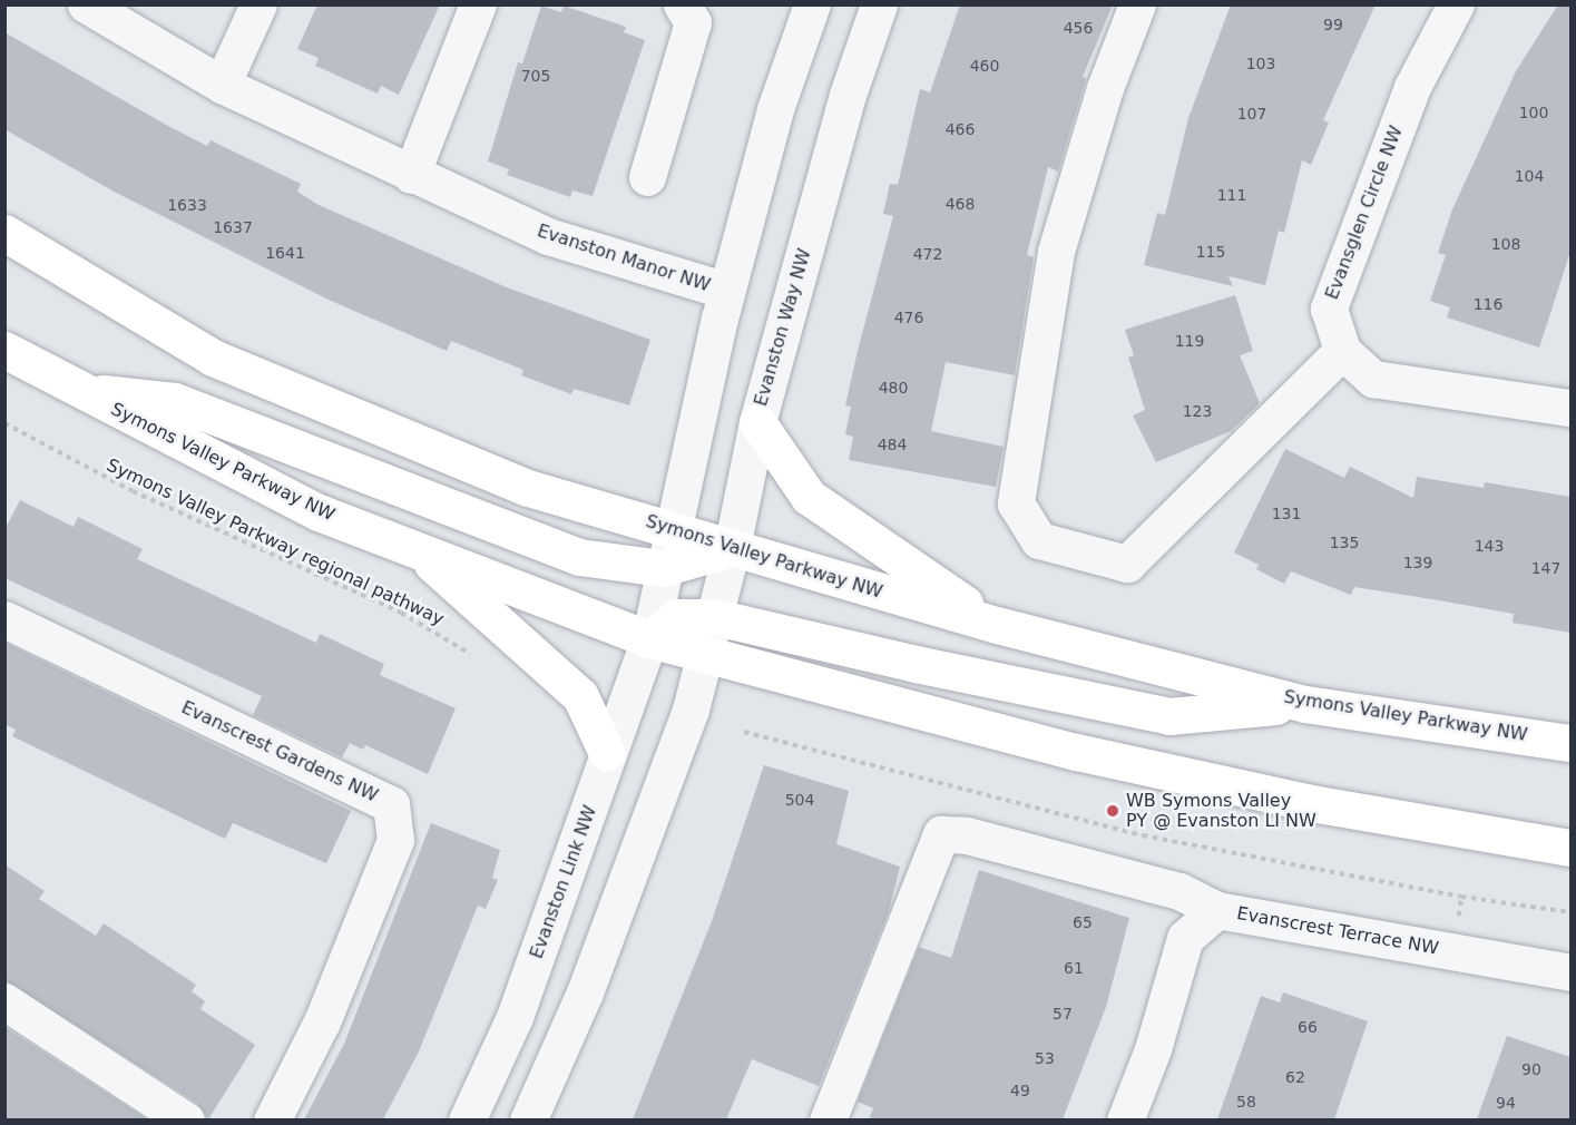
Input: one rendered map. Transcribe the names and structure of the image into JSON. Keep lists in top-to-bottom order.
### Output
{
  "streets": {
    "main road": ["Symons Valley Parkway NW"],
    "street": [
      "Evansglen Circle NW",
      "Evanston Manor NW",
      "Evanston Way NW",
      "Evanscrest Gardens NW",
      "Evanston Link NW",
      "Evanscrest Terrace NW"
    ],
    "path": ["Symons Valley Parkway regional pathway"]
  },
  "crossings": [
    ["Evanston Way NW", "Symons Valley Parkway NW"],
    ["Symons Valley Parkway NW", "Evanston Link NW"]
  ],
  "places": ["WB Symons Valley PY @ Evanston LI NW"],
  "house_numbers": [
    "99",
    "456",
    "103",
    "460",
    "705",
    "100",
    "107",
    "466",
    "104",
    "111",
    "468",
    "1633",
    "1637",
    "108",
    "115",
    "1641",
    "472",
    "116",
    "476",
    "119",
    "480",
    "123",
    "484",
    "131",
    "135",
    "143",
    "139",
    "147",
    "504",
    "65",
    "61",
    "57",
    "66",
    "53",
    "90",
    "62",
    "49",
    "58",
    "94"
  ]
}
